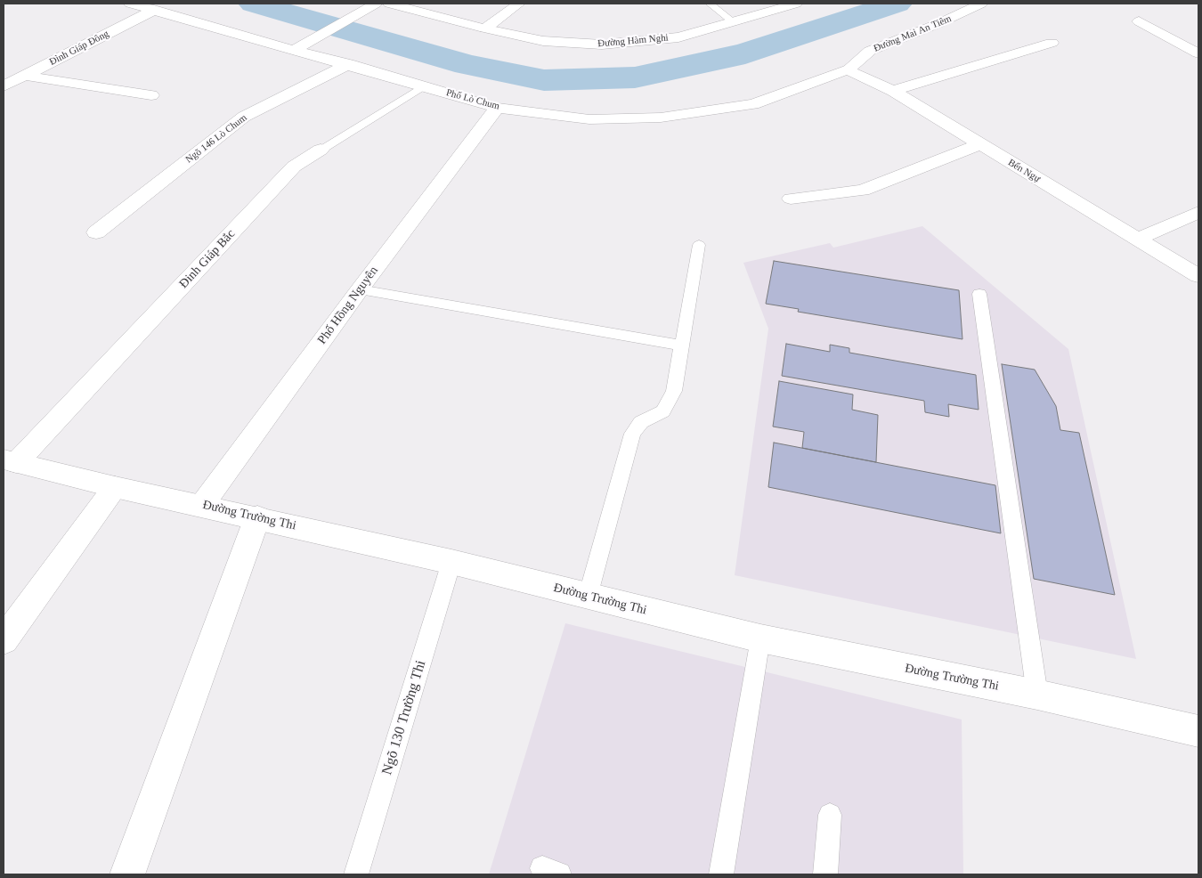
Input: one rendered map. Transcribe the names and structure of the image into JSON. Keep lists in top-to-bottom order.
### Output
{
  "streets": {
    "street": [
      "Đường Mai An Tiêm",
      "Đường Hàm Nghi",
      "Đình Giáp Đông",
      "Phố Lò Chum",
      "Ngõ 146 Lò Chum",
      "Bến Ngự",
      "Đinh Giáp Bắc",
      "Phố Hồng Nguyên",
      "Đường Trường Thi"
    ],
    "lane": ["Ngõ 130 Trường Thi"]
  },
  "crossings": [
    ["Đường Mai An Tiêm", "Phố Lò Chum"],
    ["Đường Mai An Tiêm", "Bến Ngự"],
    ["Đình Giáp Đông", "Phố Lò Chum"],
    ["Phố Lò Chum", "Ngõ 146 Lò Chum"],
    ["Phố Lò Chum", "Bến Ngự"],
    ["Phố Lò Chum", "Đinh Giáp Bắc"],
    ["Phố Lò Chum", "Phố Hồng Nguyên"],
    ["Đinh Giáp Bắc", "Đường Trường Thi"],
    ["Phố Hồng Nguyên", "Đường Trường Thi"],
    ["Đường Trường Thi", "Ngõ 130 Trường Thi"]
  ]
}
